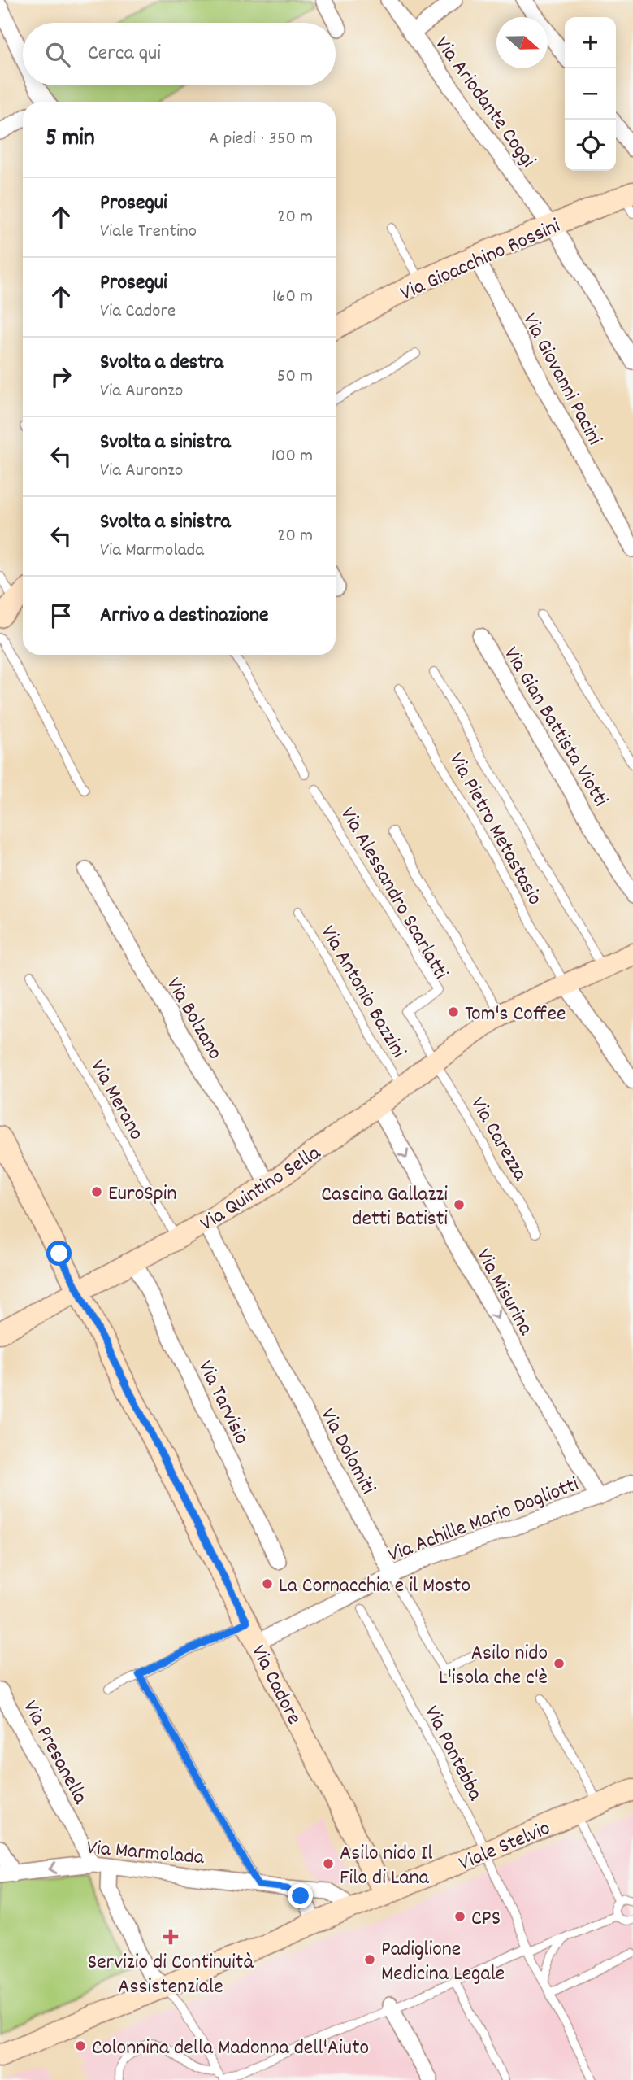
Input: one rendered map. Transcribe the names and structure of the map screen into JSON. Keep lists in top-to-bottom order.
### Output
{
  "streets": {
    "street": [
      "Via Ariodante Coggi",
      "Via Gioacchino Rossini",
      "Via Giovanni Pacini",
      "Via Gian Battista Viotti",
      "Via Bolzano",
      "Via Quintino Sella",
      "Via Misurina",
      "Via Tarvisio",
      "Via Dolomiti",
      "Via Achille Mario Dogliotti",
      "Via Cadore",
      "Via Presanella",
      "Viale Stelvio",
      "Via Marmolada"
    ],
    "lane": [
      "Via Pietro Metastasio",
      "Via Alessandro Scarlatti",
      "Via Antonio Bazzini",
      "Via Merano",
      "Via Carezza",
      "Via Pontebba"
    ]
  },
  "crossings": [
    ["Via Ariodante Coggi", "Via Gioacchino Rossini"],
    ["Via Gioacchino Rossini", "Via Giovanni Pacini"],
    ["Via Pietro Metastasio", "Via Quintino Sella"],
    ["Via Alessandro Scarlatti", "Via Carezza"],
    ["Via Alessandro Scarlatti", "Via Quintino Sella"],
    ["Via Antonio Bazzini", "Via Quintino Sella"],
    ["Via Bolzano", "Via Quintino Sella"],
    ["Via Merano", "Via Quintino Sella"],
    ["Via Carezza", "Via Quintino Sella"],
    ["Via Quintino Sella", "Via Misurina"],
    ["Via Quintino Sella", "Via Tarvisio"],
    ["Via Quintino Sella", "Via Dolomiti"],
    ["Via Quintino Sella", "Via Cadore"],
    ["Via Misurina", "Via Achille Mario Dogliotti"],
    ["Via Dolomiti", "Via Achille Mario Dogliotti"],
    ["Via Achille Mario Dogliotti", "Via Cadore"],
    ["Via Cadore", "Viale Stelvio"],
    ["Via Presanella", "Via Marmolada"],
    ["Via Pontebba", "Viale Stelvio"],
    ["Viale Stelvio", "Via Marmolada"]
  ],
  "one_way": ["Via Misurina"],
  "places": {
    "other": [
      "Tom's Coffee",
      "EuroSpin",
      "Cascina Gallazzi detti Batisti",
      "La Cornacchia e il Mosto",
      "Asilo nido L'isola che c'è",
      "Asilo nido Il Filo di Lana",
      "CPS",
      "Padiglione Medicina Legale",
      "Colonnina della Madonna dell'Aiuto"
    ],
    "health": ["Servizio di Continuità Assistenziale"]
  },
  "north": "right",
  "page": {
    "map_buttons": ["+", "−"],
    "search": "Cerca qui",
    "heading": ["5 min", "A piedi · 350 m"],
    "list": [
      ["Prosegui", "Viale Trentino", "20 m"],
      ["Prosegui", "Via Cadore", "160 m"],
      ["Svolta a destra", "Via Auronzo", "50 m"],
      ["Svolta a sinistra", "Via Auronzo", "100 m"],
      ["Svolta a sinistra", "Via Marmolada", "20 m"],
      "Arrivo a destinazione"
    ]
  }
}
